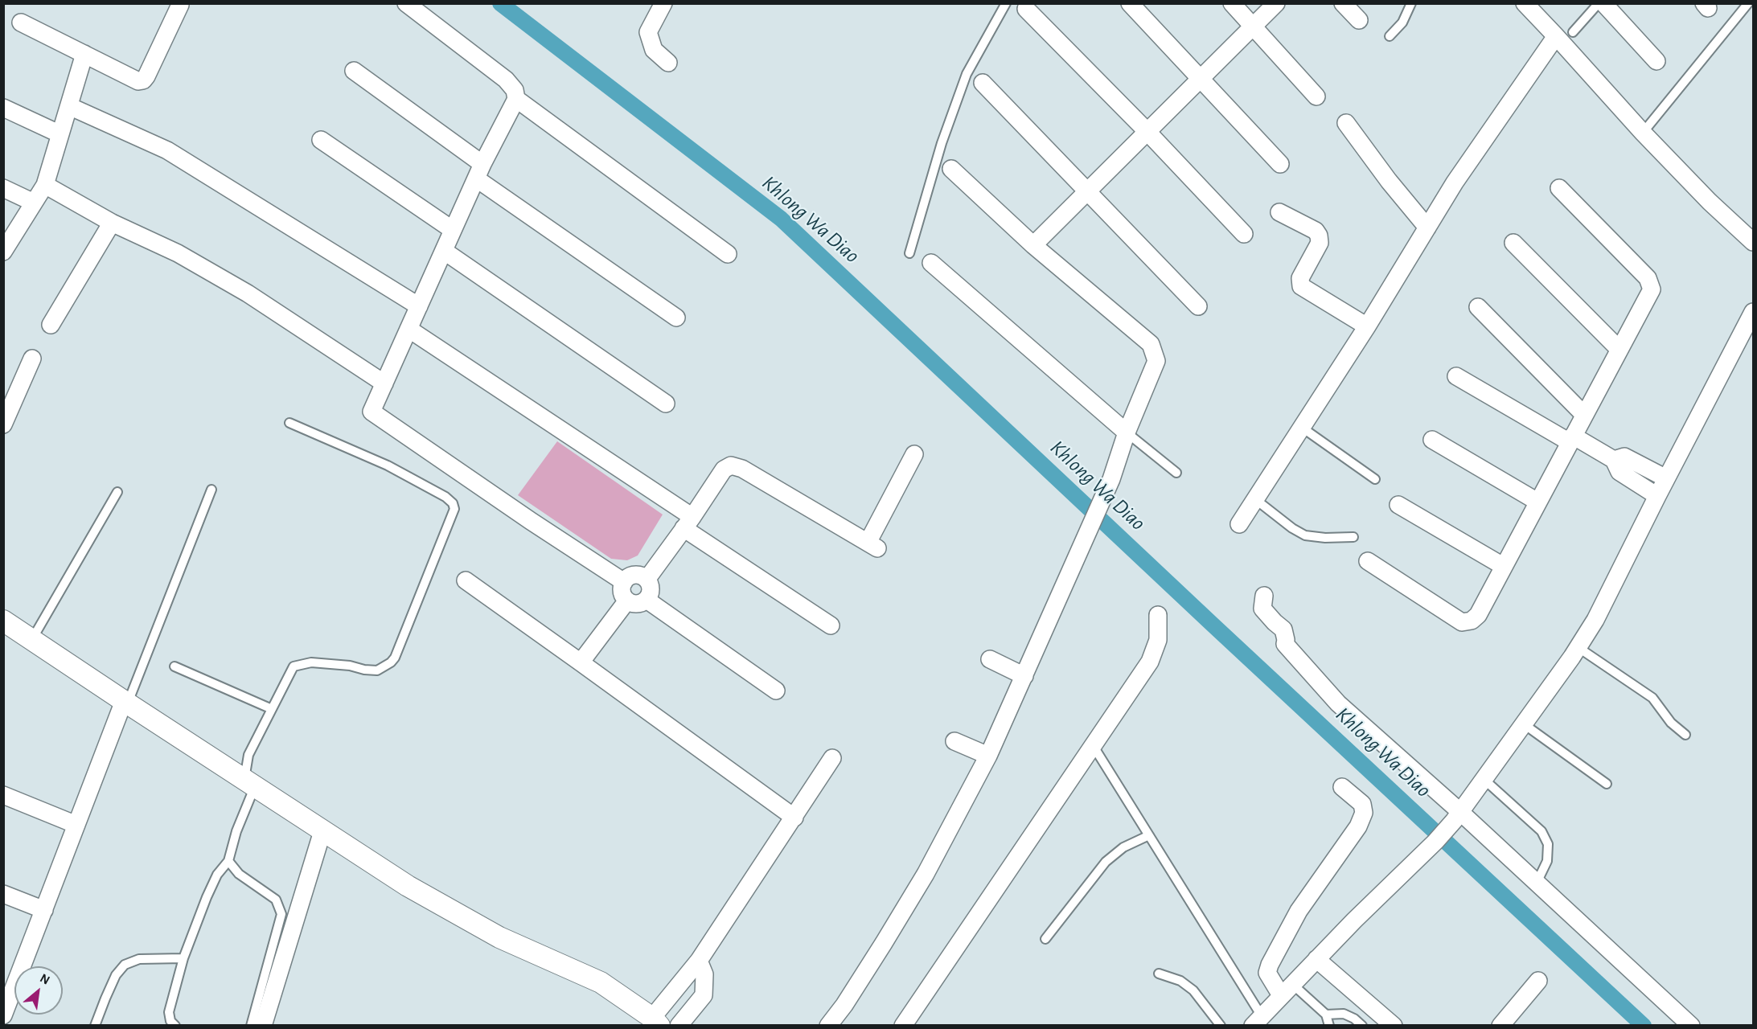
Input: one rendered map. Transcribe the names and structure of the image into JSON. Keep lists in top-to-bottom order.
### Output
{
  "water": ["Khlong Wa Diao"],
  "north": "top right"
}
